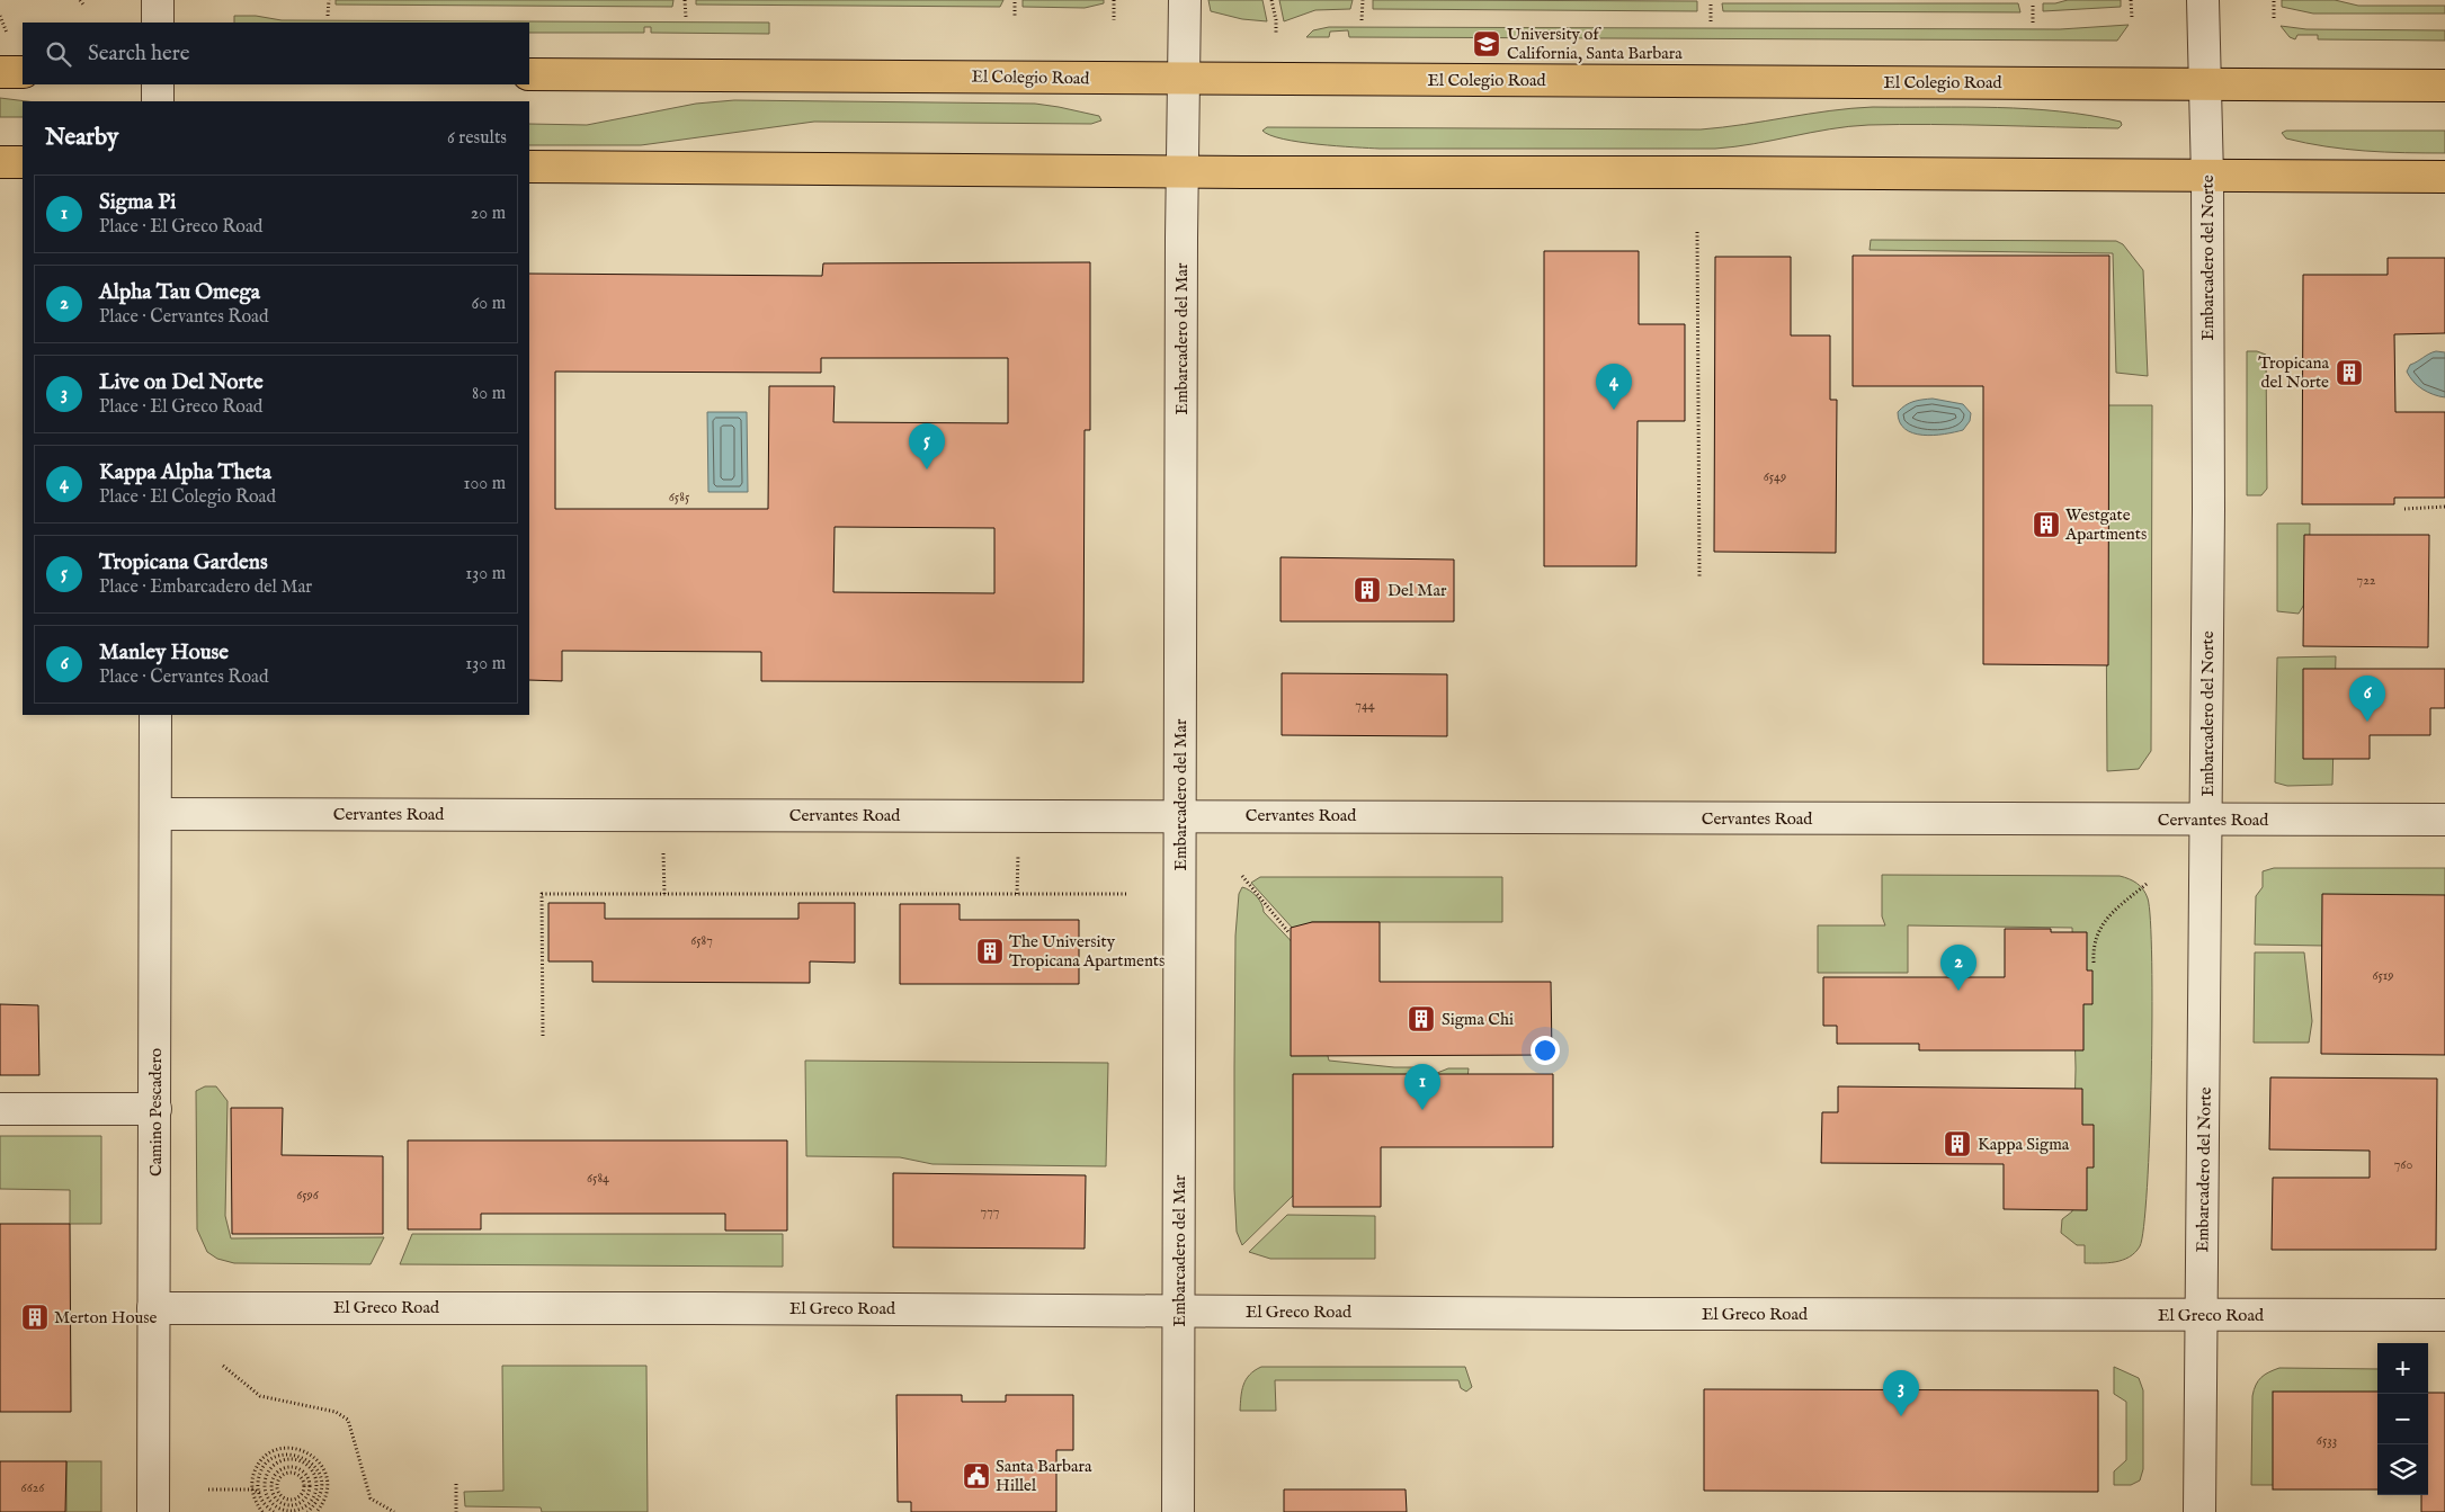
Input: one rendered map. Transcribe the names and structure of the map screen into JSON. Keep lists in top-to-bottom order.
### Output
{
  "streets": {
    "main road": ["El Colegio Road"],
    "street": [
      "Embarcadero del Norte",
      "Embarcadero del Mar",
      "Cervantes Road",
      "Camino Pescadero",
      "El Greco Road"
    ]
  },
  "crossings": [
    ["El Colegio Road", "Embarcadero del Norte"],
    ["El Colegio Road", "Embarcadero del Mar"],
    ["Embarcadero del Norte", "Cervantes Road"],
    ["Embarcadero del Norte", "El Greco Road"],
    ["Embarcadero del Mar", "Cervantes Road"],
    ["Embarcadero del Mar", "El Greco Road"],
    ["Cervantes Road", "Camino Pescadero"],
    ["Camino Pescadero", "El Greco Road"]
  ],
  "places": {
    "school or university": ["University of California, Santa Barbara"],
    "building": [
      "Tropicana del Norte",
      "Westgate Apartments",
      "Del Mar",
      "The University Tropicana Apartments",
      "Sigma Chi",
      "Kappa Sigma",
      "Merton House"
    ],
    "public building": ["Santa Barbara Hillel"]
  },
  "house_numbers": [
    "6549",
    "6585",
    "722",
    "744",
    "6587",
    "6519",
    "760",
    "6584",
    "6596",
    "777",
    "6533",
    "6626"
  ],
  "page": {
    "search": "Search here",
    "heading": ["Nearby", "6 results"],
    "list": [
      {
        "mark": "1",
        "name": "Sigma Pi",
        "note": "Place · El Greco Road",
        "value": "20 m"
      },
      {
        "mark": "2",
        "name": "Alpha Tau Omega",
        "note": "Place · Cervantes Road",
        "value": "60 m"
      },
      {
        "mark": "3",
        "name": "Live on Del Norte",
        "note": "Place · El Greco Road",
        "value": "80 m"
      },
      {
        "mark": "4",
        "name": "Kappa Alpha Theta",
        "note": "Place · El Colegio Road",
        "value": "100 m"
      },
      {
        "mark": "5",
        "name": "Tropicana Gardens",
        "note": "Place · Embarcadero del Mar",
        "value": "130 m"
      },
      {
        "mark": "6",
        "name": "Manley House",
        "note": "Place · Cervantes Road",
        "value": "130 m"
      }
    ],
    "pins": [
      "4",
      "5",
      "6",
      "2",
      "1",
      "3"
    ],
    "map_buttons": ["+", "−"]
  }
}
